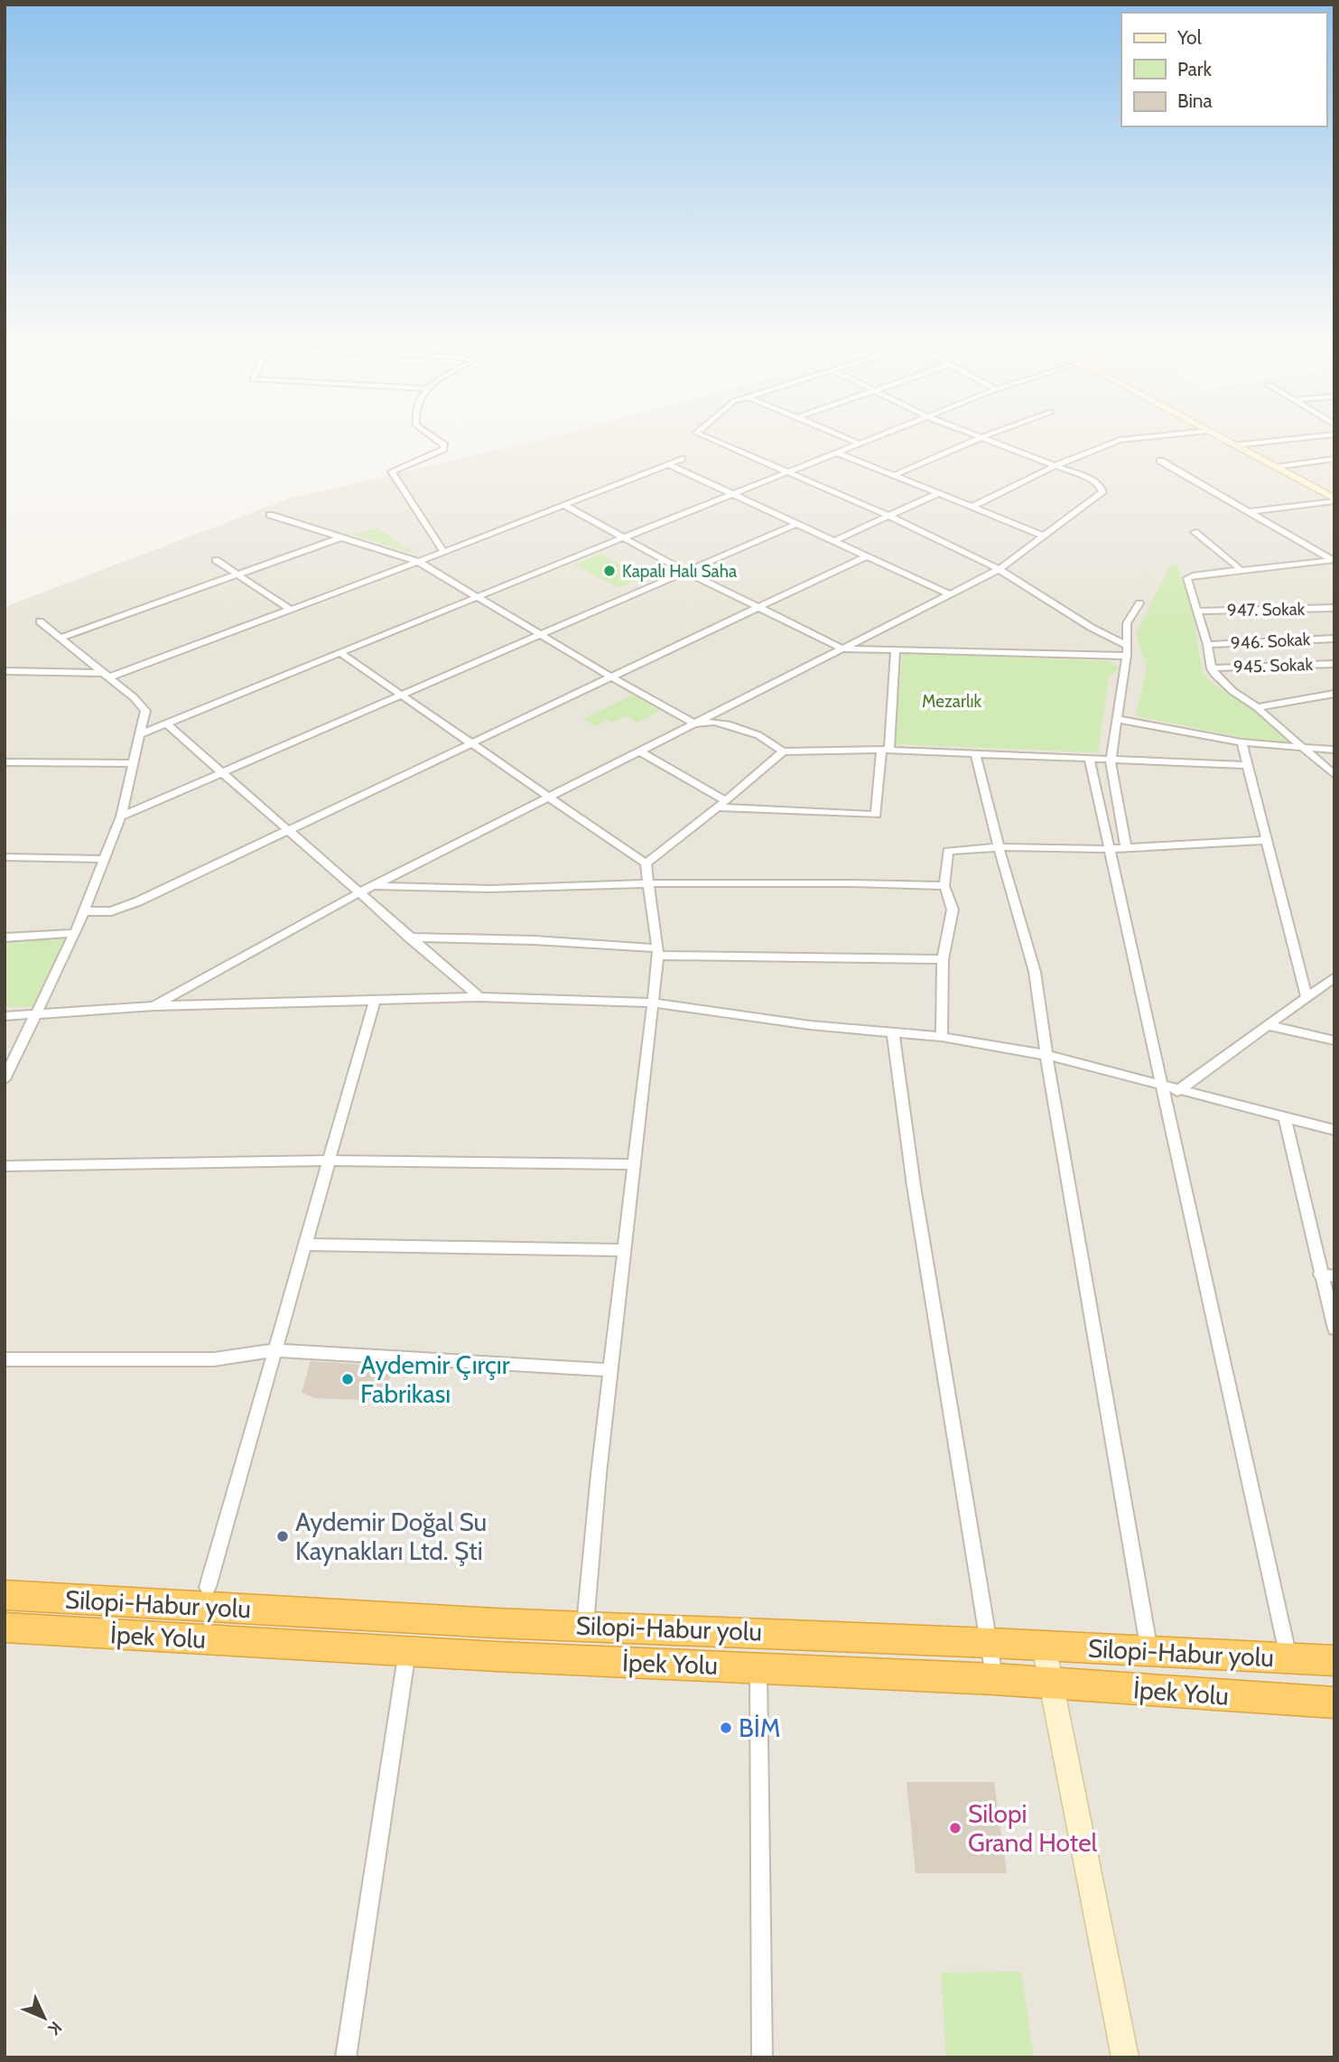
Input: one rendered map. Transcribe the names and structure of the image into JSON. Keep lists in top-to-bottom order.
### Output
{
  "streets": {
    "highway": ["Silopi-Habur yolu", "İpek Yolu"],
    "street": ["947. Sokak", "946. Sokak", "945. Sokak"]
  },
  "parks": ["Mezarlık"],
  "places": [
    "Kapalı Halı Saha",
    "Aydemir Çırçır Fabrikası",
    "Aydemir Doğal Su Kaynakları Ltd. Şti",
    "BİM",
    "Silopi Grand Hotel"
  ],
  "legend": ["Yol", "Park", "Bina"],
  "north": "bottom right"
}
